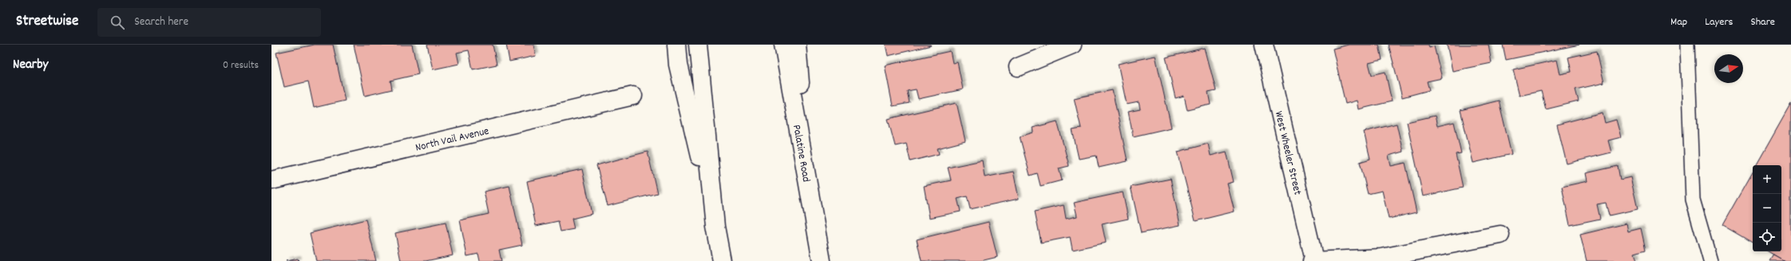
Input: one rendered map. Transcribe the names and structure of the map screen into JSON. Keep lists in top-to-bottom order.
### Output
{
  "streets": {
    "main road": ["North Vail Avenue", "Palatine Road", "West Wheeler Street"]
  },
  "north": "right",
  "page": {
    "header": "Streetwise",
    "search": "Search here",
    "nav": ["Map", "Layers", "Share"],
    "heading": ["Nearby", "0 results"],
    "map_buttons": ["+", "−"]
  }
}
